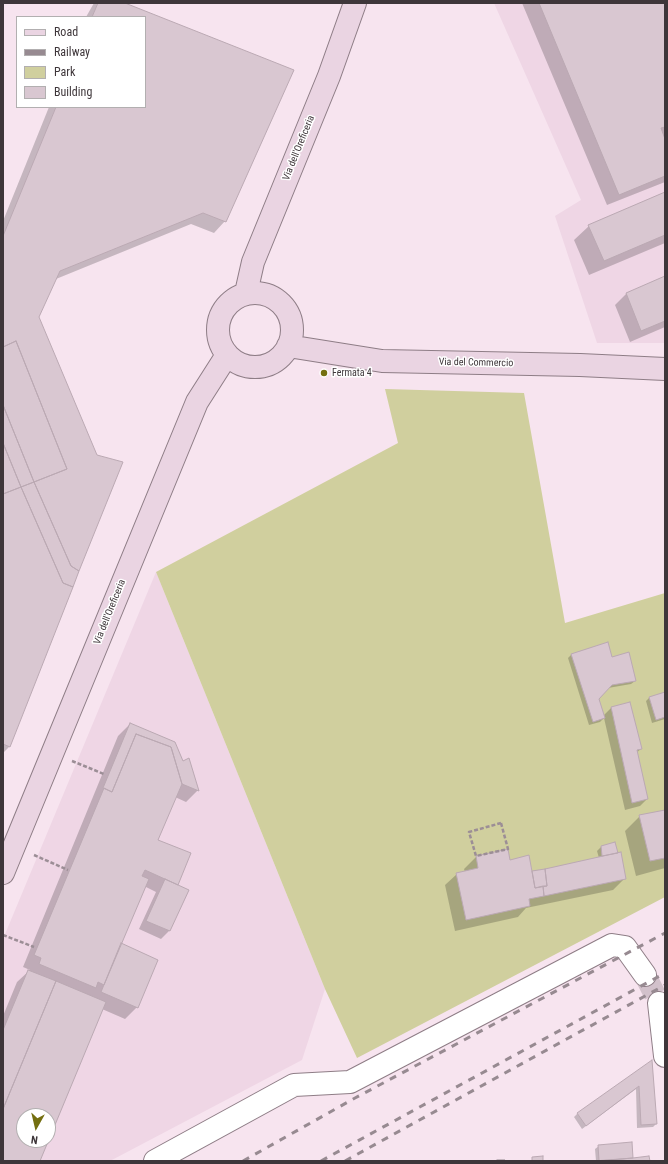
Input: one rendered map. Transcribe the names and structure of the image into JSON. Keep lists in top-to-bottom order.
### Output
{
  "streets": {
    "street": ["Via dell'Oreficeria", "Via del Commercio"]
  },
  "crossings": [
    ["Via dell'Oreficeria", "Via del Commercio"]
  ],
  "places": ["Fermata 4"],
  "legend": [
    "Road",
    "Railway",
    "Park",
    "Building"
  ],
  "north": "bottom"
}
